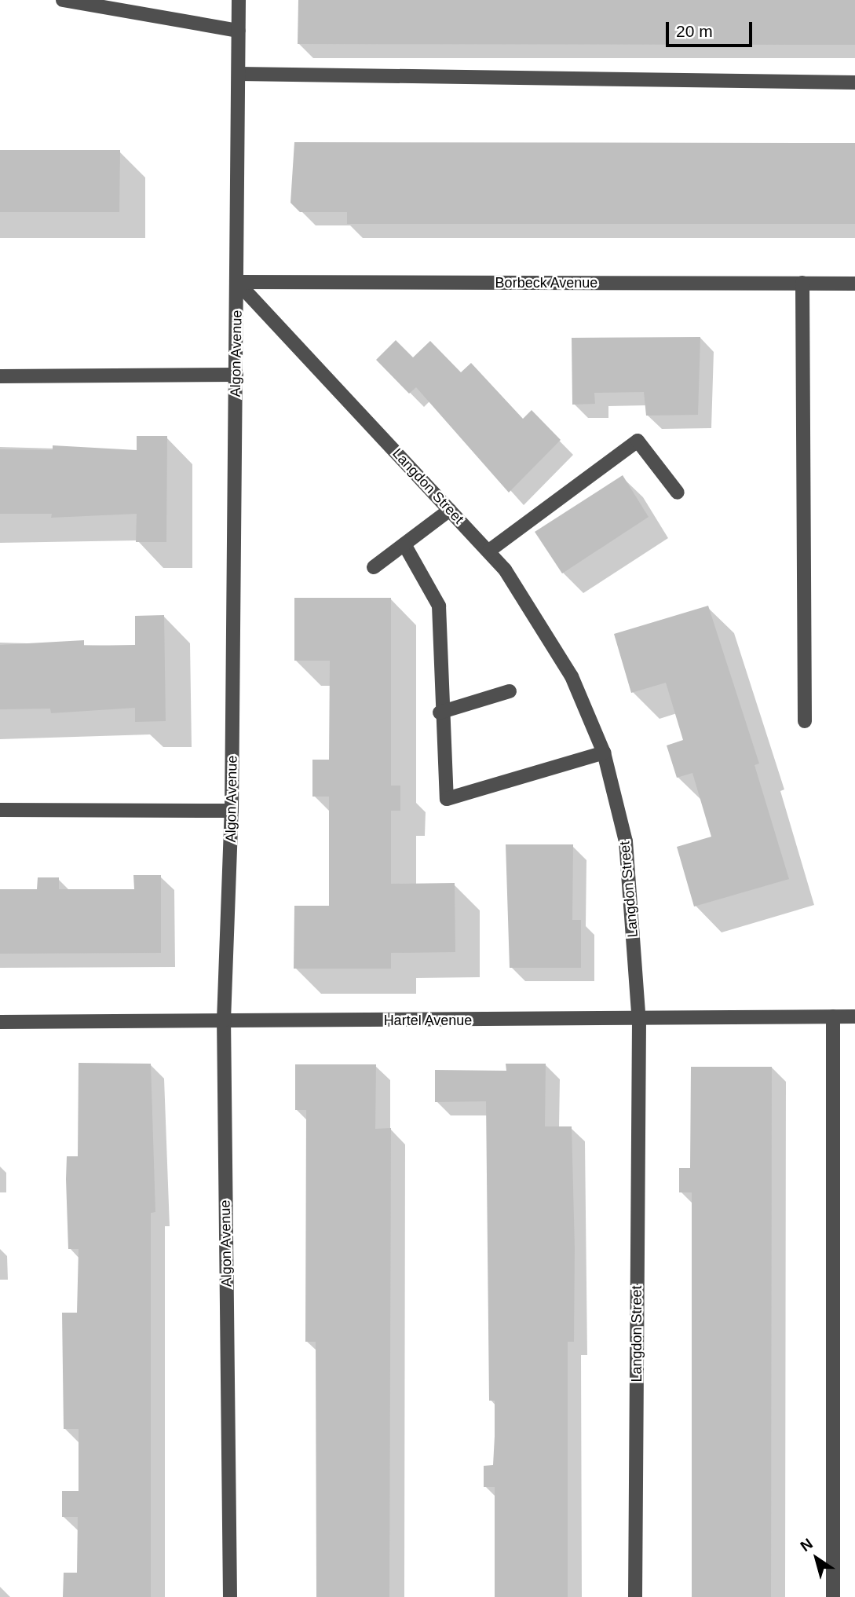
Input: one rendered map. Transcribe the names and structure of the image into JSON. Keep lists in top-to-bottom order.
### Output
{
  "streets": {
    "street": [
      "Borbeck Avenue",
      "Algon Avenue",
      "Langdon Street",
      "Hartel Avenue"
    ]
  },
  "crossings": [
    ["Borbeck Avenue", "Algon Avenue"],
    ["Borbeck Avenue", "Langdon Street"],
    ["Algon Avenue", "Langdon Street"],
    ["Algon Avenue", "Hartel Avenue"],
    ["Langdon Street", "Hartel Avenue"]
  ],
  "scale_bar": "20 m",
  "north": "top left"
}
